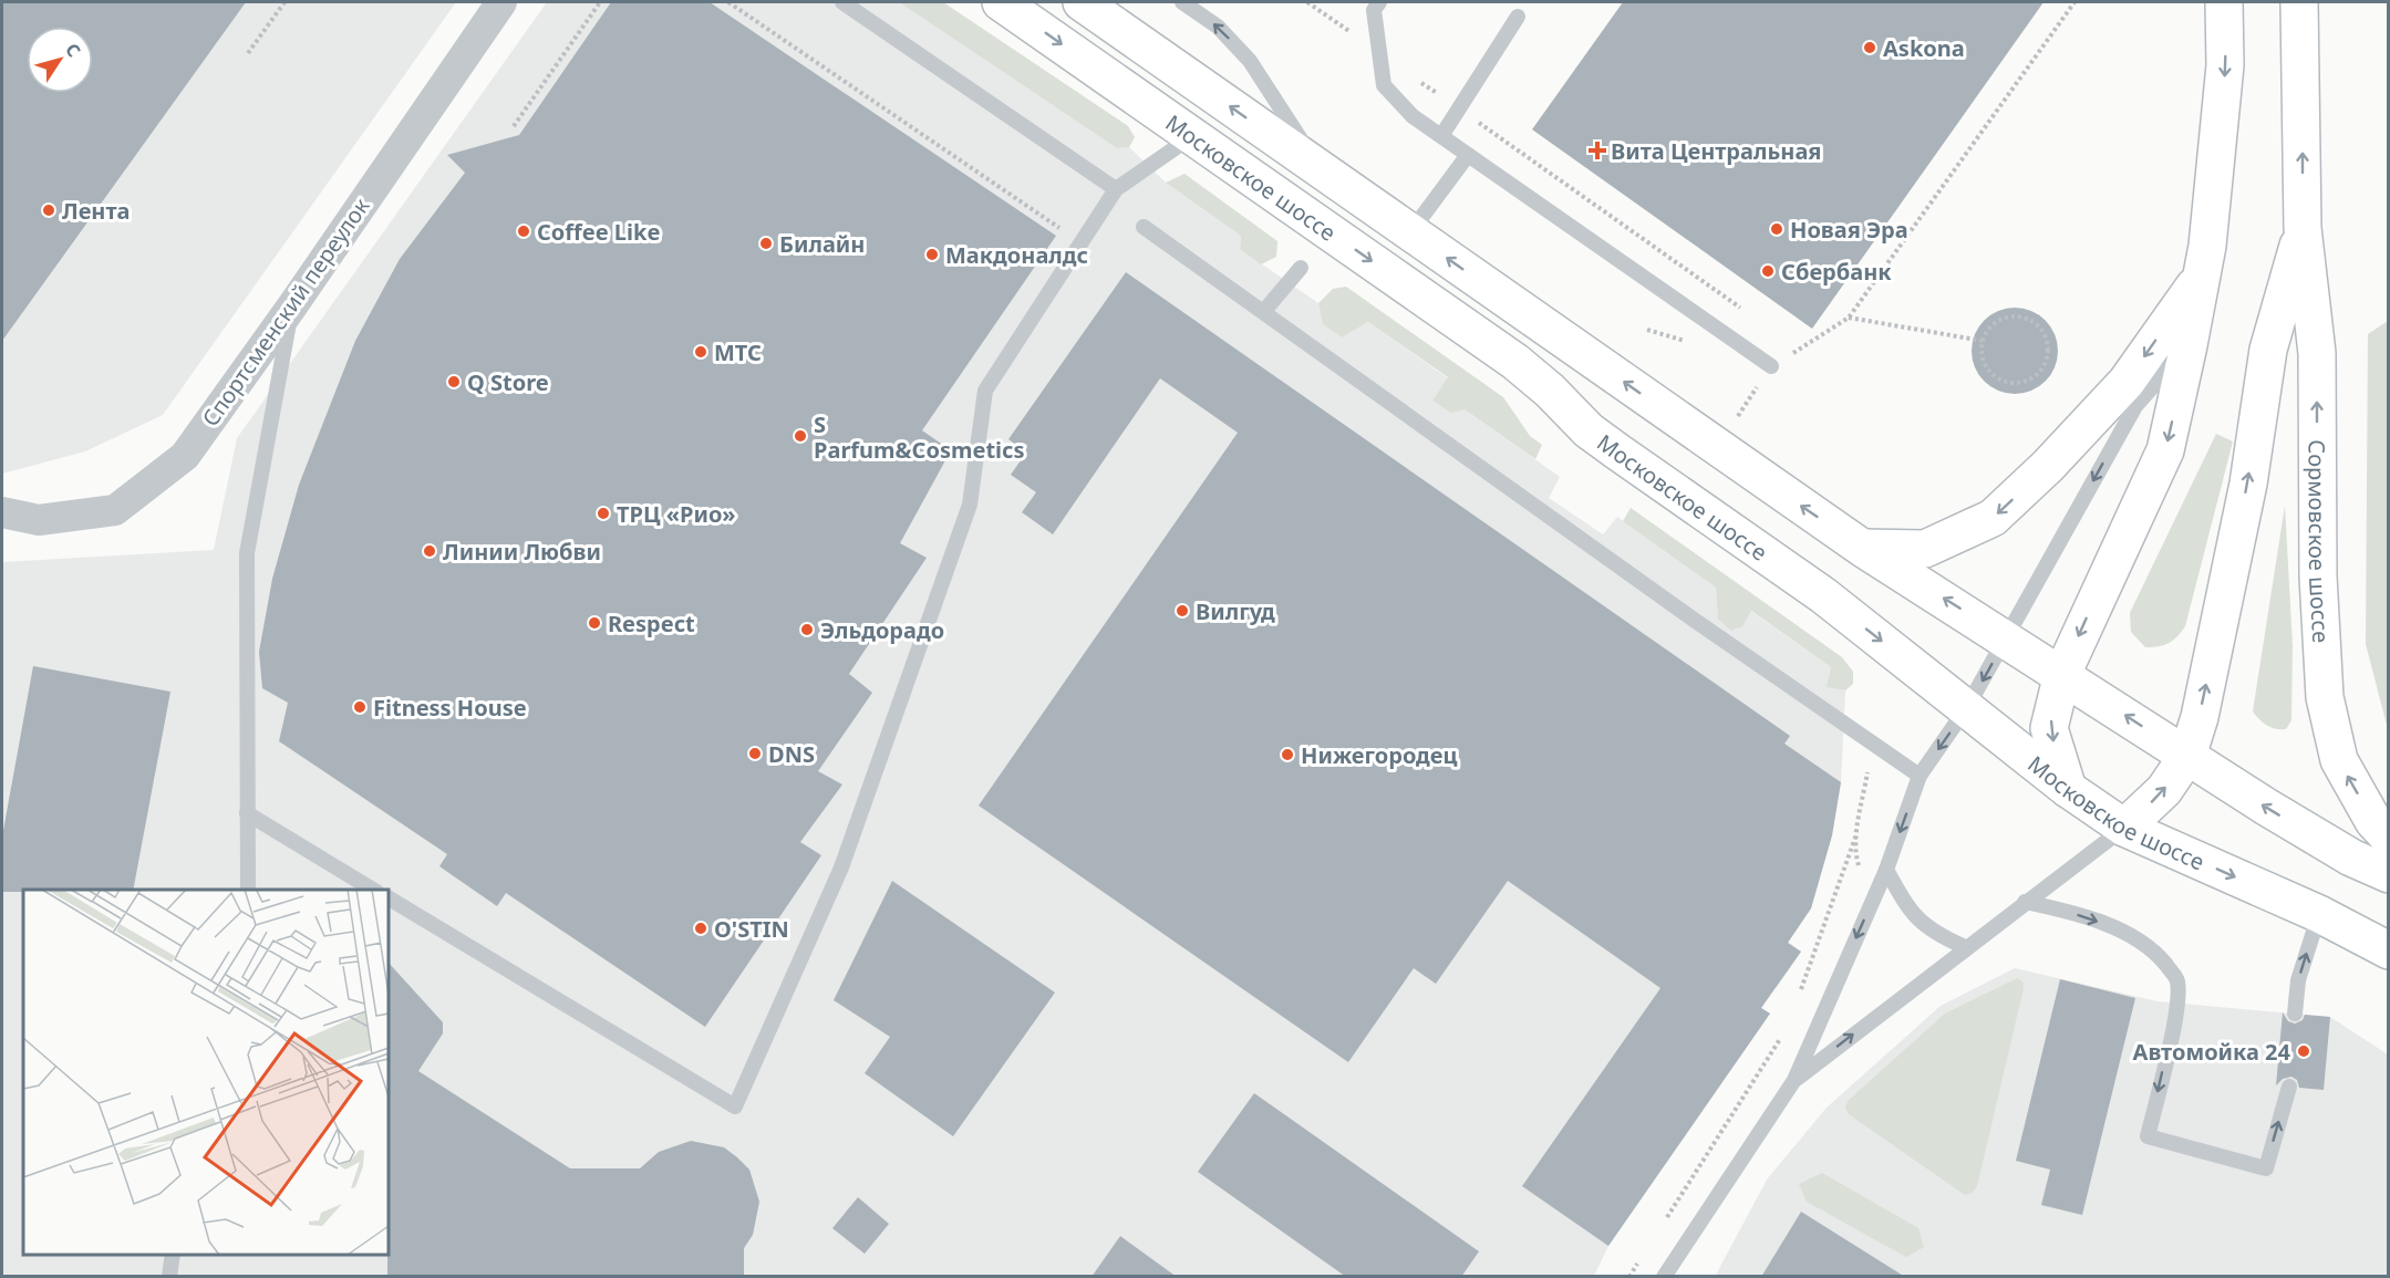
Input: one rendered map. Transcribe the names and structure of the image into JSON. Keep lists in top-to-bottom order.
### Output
{
  "streets": {
    "main road": ["Московское шоссе", "Сормовское шоссе"],
    "street": ["Спортсменский переулок"]
  },
  "crossings": [
    ["Московское шоссе", "Сормовское шоссе"]
  ],
  "places": {
    "other": [
      "Askona",
      "Лента",
      "Новая Эра",
      "Coffee Like",
      "Билайн",
      "Макдоналдс",
      "Сбербанк",
      "МТС",
      "Q Store",
      "S Parfum&Cosmetics",
      "ТРЦ «Рио»",
      "Линии Любви",
      "Вилгуд",
      "Respect",
      "Эльдорадо",
      "Fitness House",
      "DNS",
      "Нижегородец",
      "O'STIN",
      "Автомойка 24"
    ],
    "health": ["Вита Центральная"]
  },
  "north": "top right"
}
